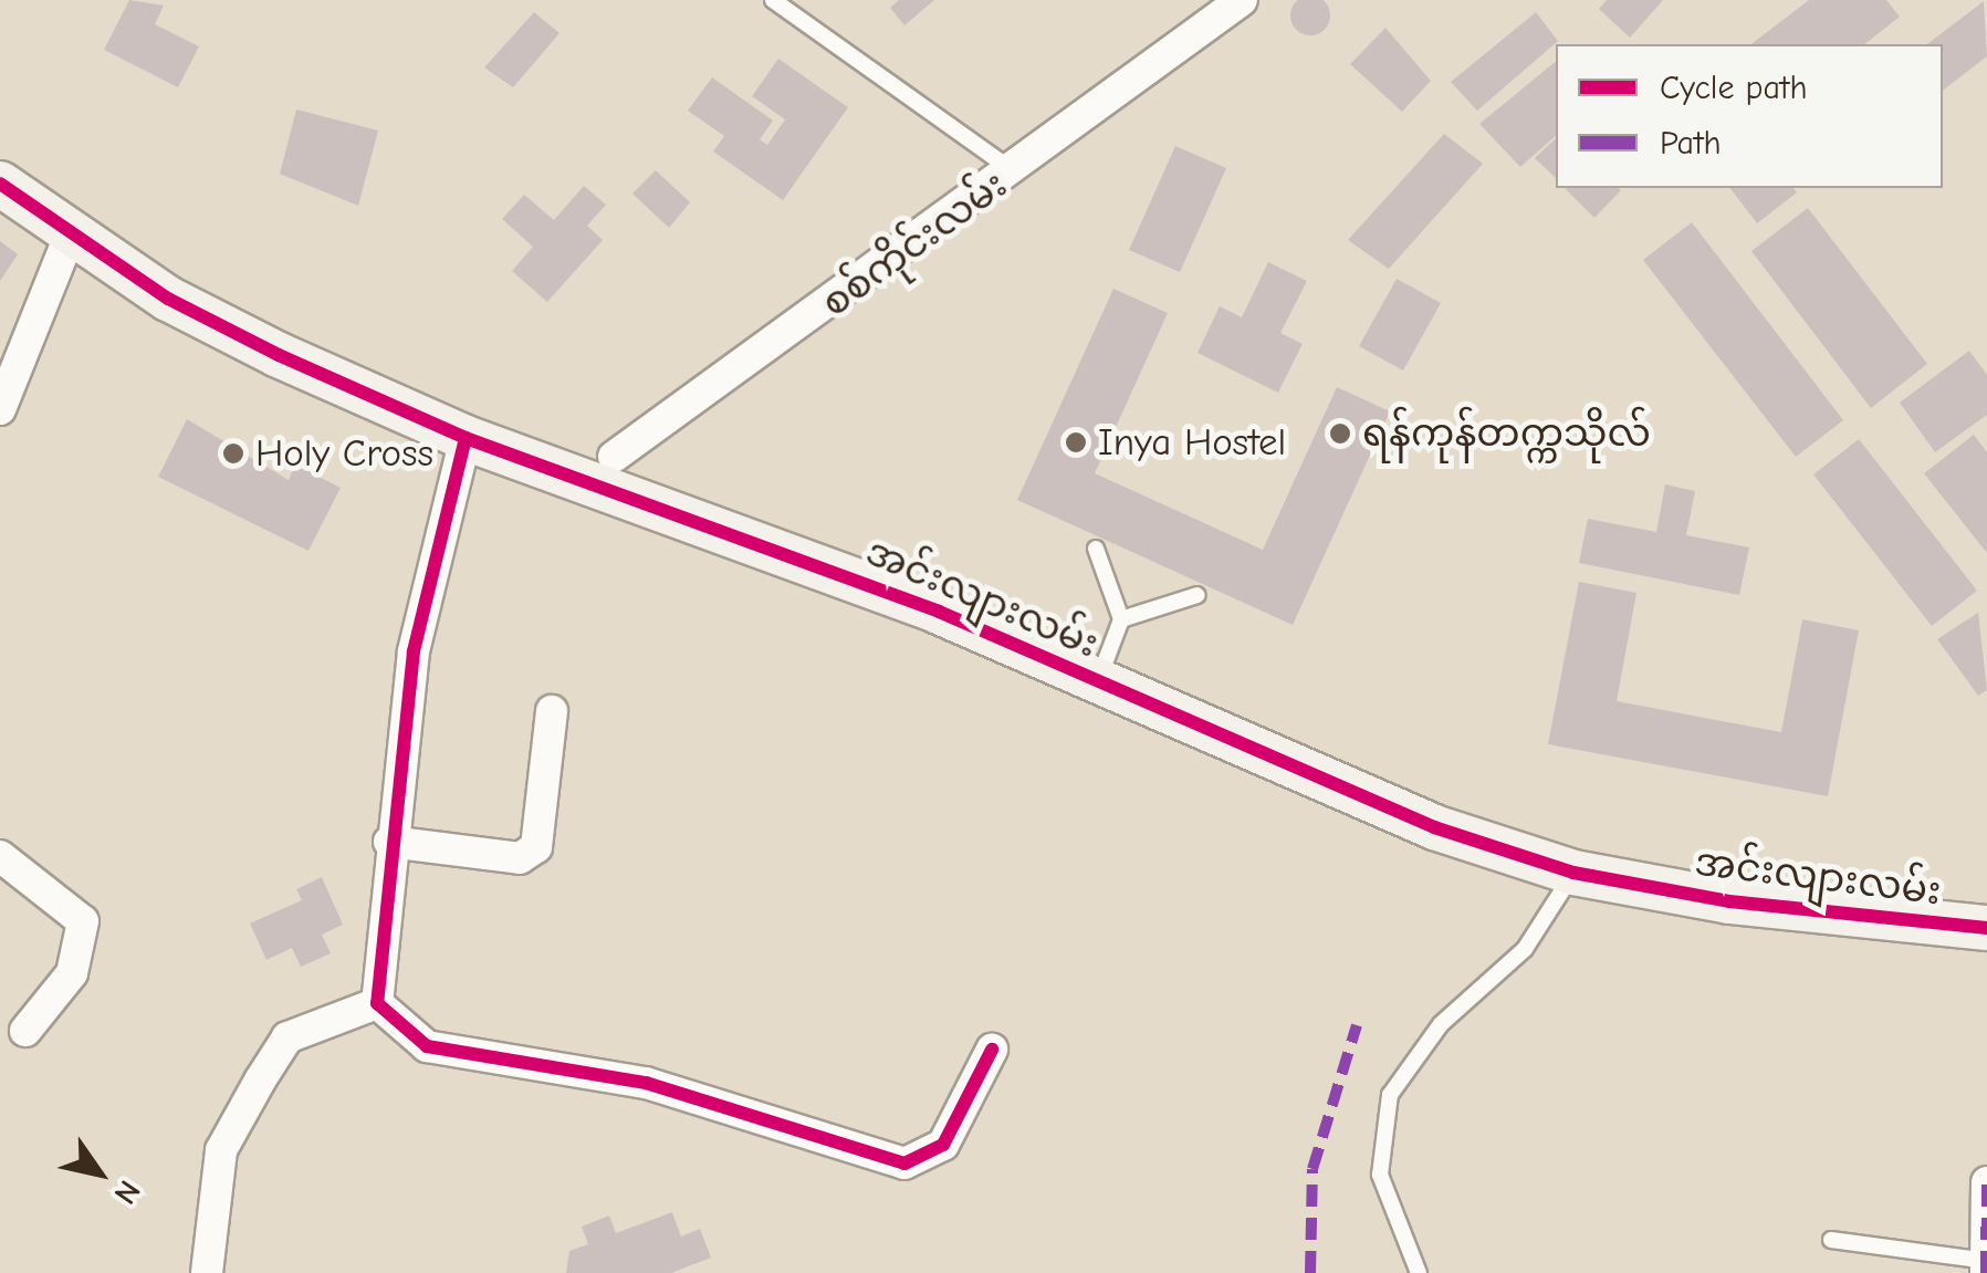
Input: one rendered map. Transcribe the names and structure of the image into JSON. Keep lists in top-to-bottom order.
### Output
{
  "streets": {
    "main road": ["အင်းလျားလမ်း"],
    "street": ["စစ်ကိုင်းလမ်း"]
  },
  "crossings": [
    ["စစ်ကိုင်းလမ်း", "အင်းလျားလမ်း"]
  ],
  "places": ["ရန်ကုန်တက္ကသိုလ်", "Inya Hostel", "Holy Cross"],
  "legend": ["Cycle path", "Path"],
  "north": "bottom right"
}
